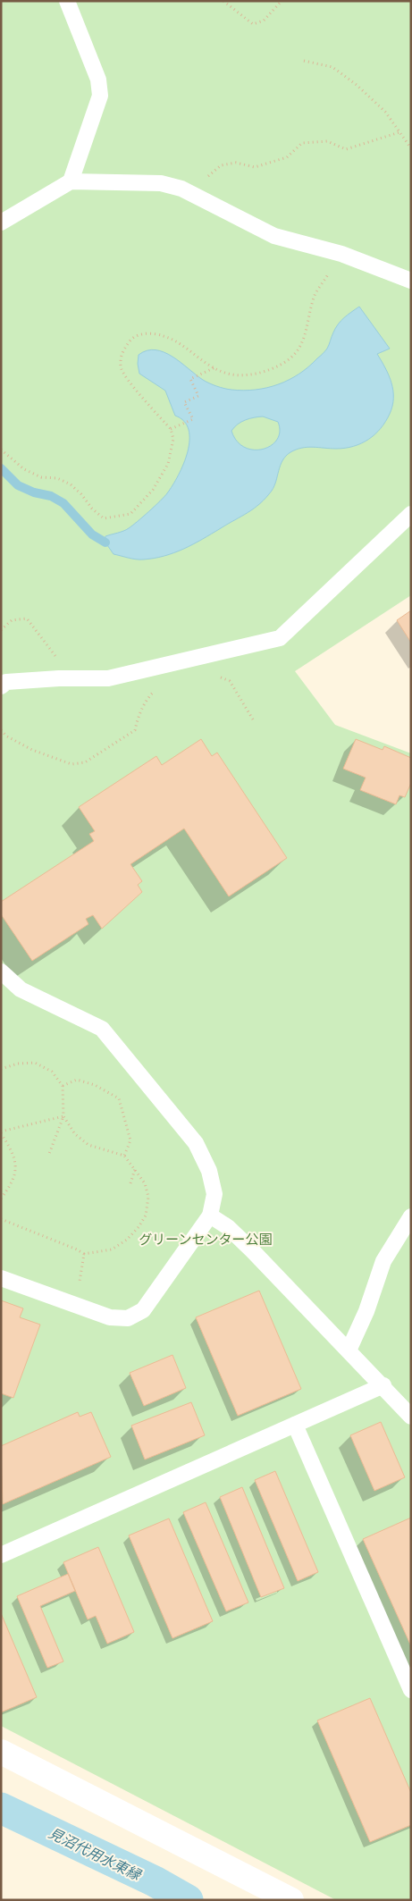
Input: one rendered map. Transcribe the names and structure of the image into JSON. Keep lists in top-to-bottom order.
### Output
{
  "water": ["見沼代用水東縁"],
  "parks": ["グリーンセンター公園"]
}
